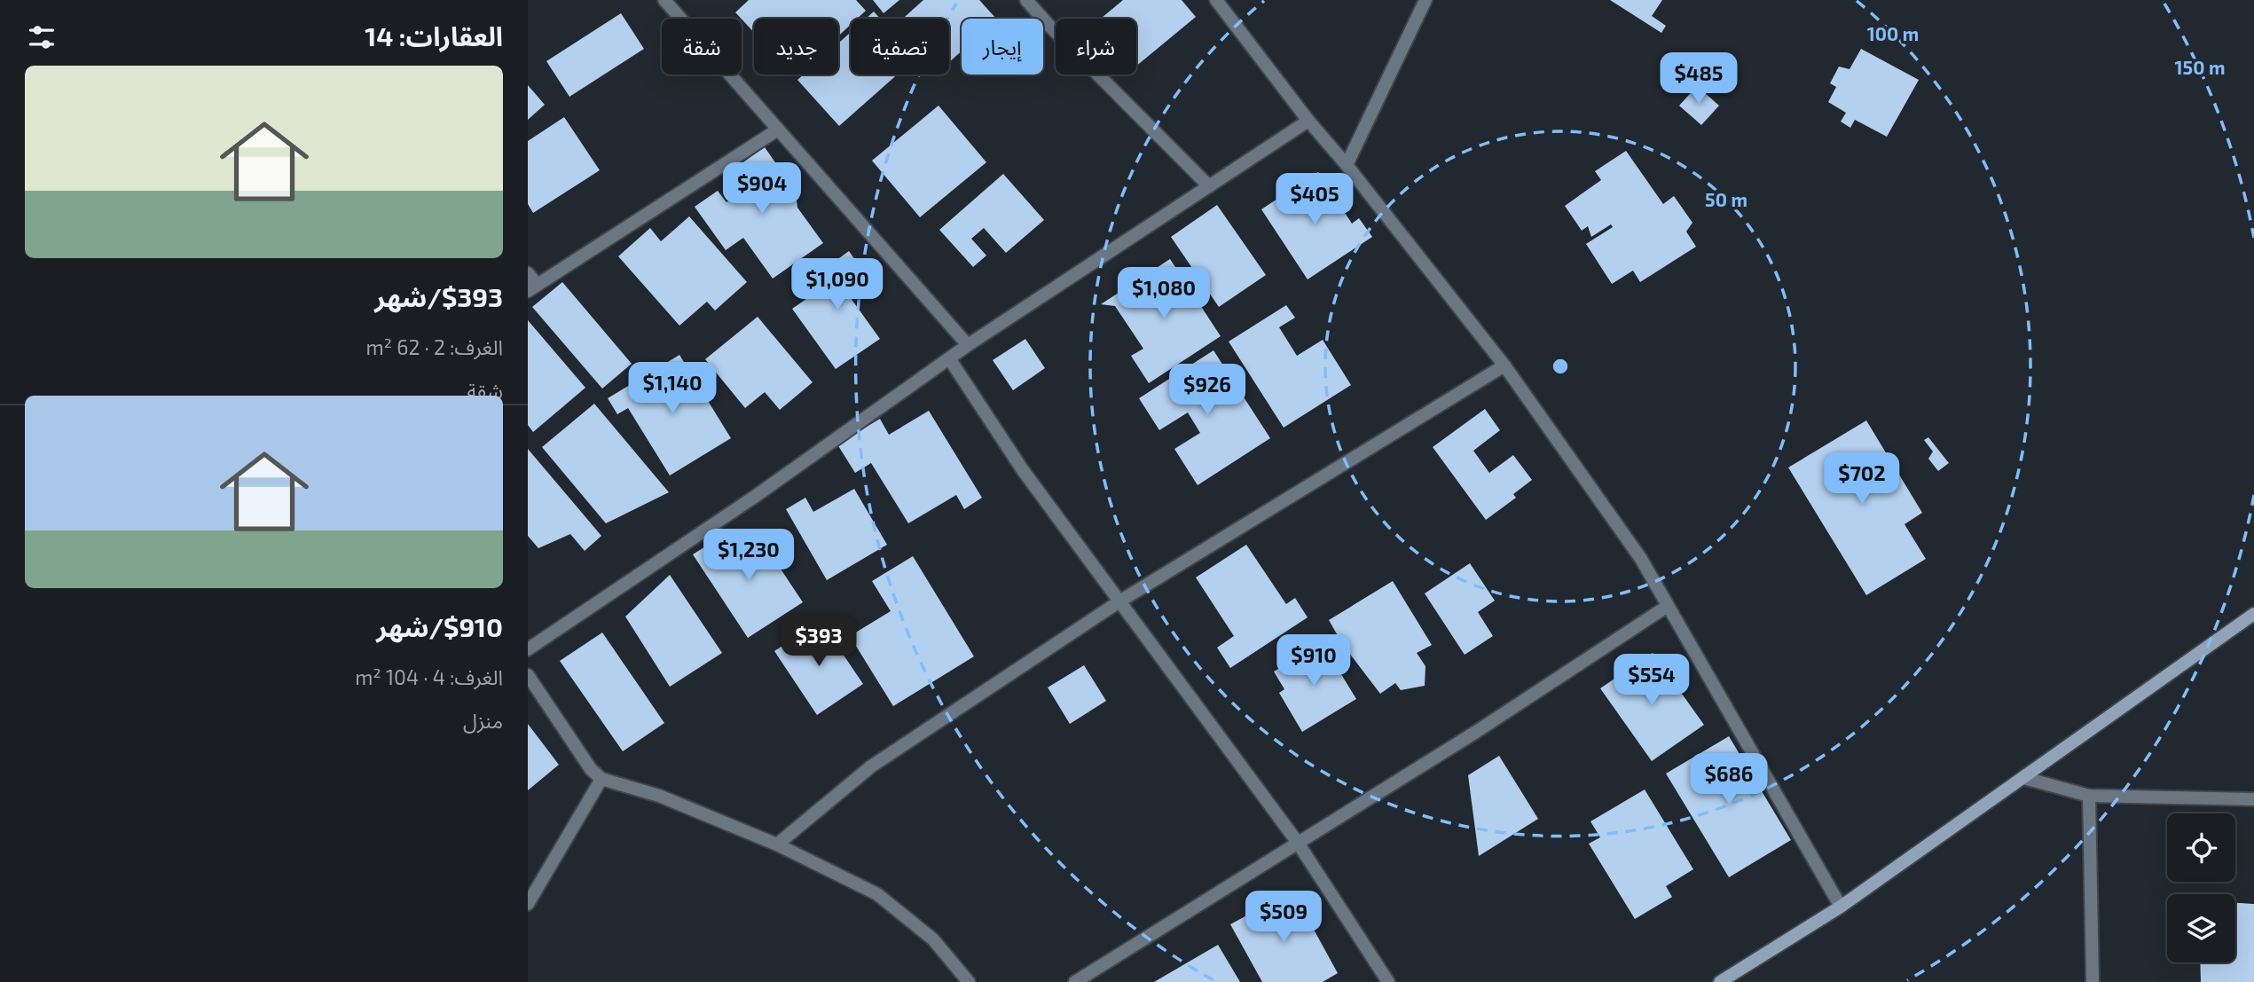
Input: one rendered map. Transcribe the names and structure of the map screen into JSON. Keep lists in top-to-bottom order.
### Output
{
  "page": {
    "heading": "العقارات: 14",
    "chip": [
      "شراء",
      "إيجار",
      "تصفية",
      "جديد",
      "شقة"
    ],
    "price": [
      "$485",
      "$904",
      "$405",
      "$1,090",
      "$1,080",
      "$1,140",
      "$926",
      "$702",
      "$1,230",
      "$393",
      "$910",
      "$554",
      "$686",
      "$509"
    ],
    "list": [
      {
        "name": "$393/شهر",
        "note": "الغرف: 2 · 62 m² · شقة"
      },
      {
        "name": "$910/شهر",
        "note": "الغرف: 4 · 104 m² · منزل"
      }
    ]
  },
  "rings": ["100 m", "150 m", "50 m"]
}
